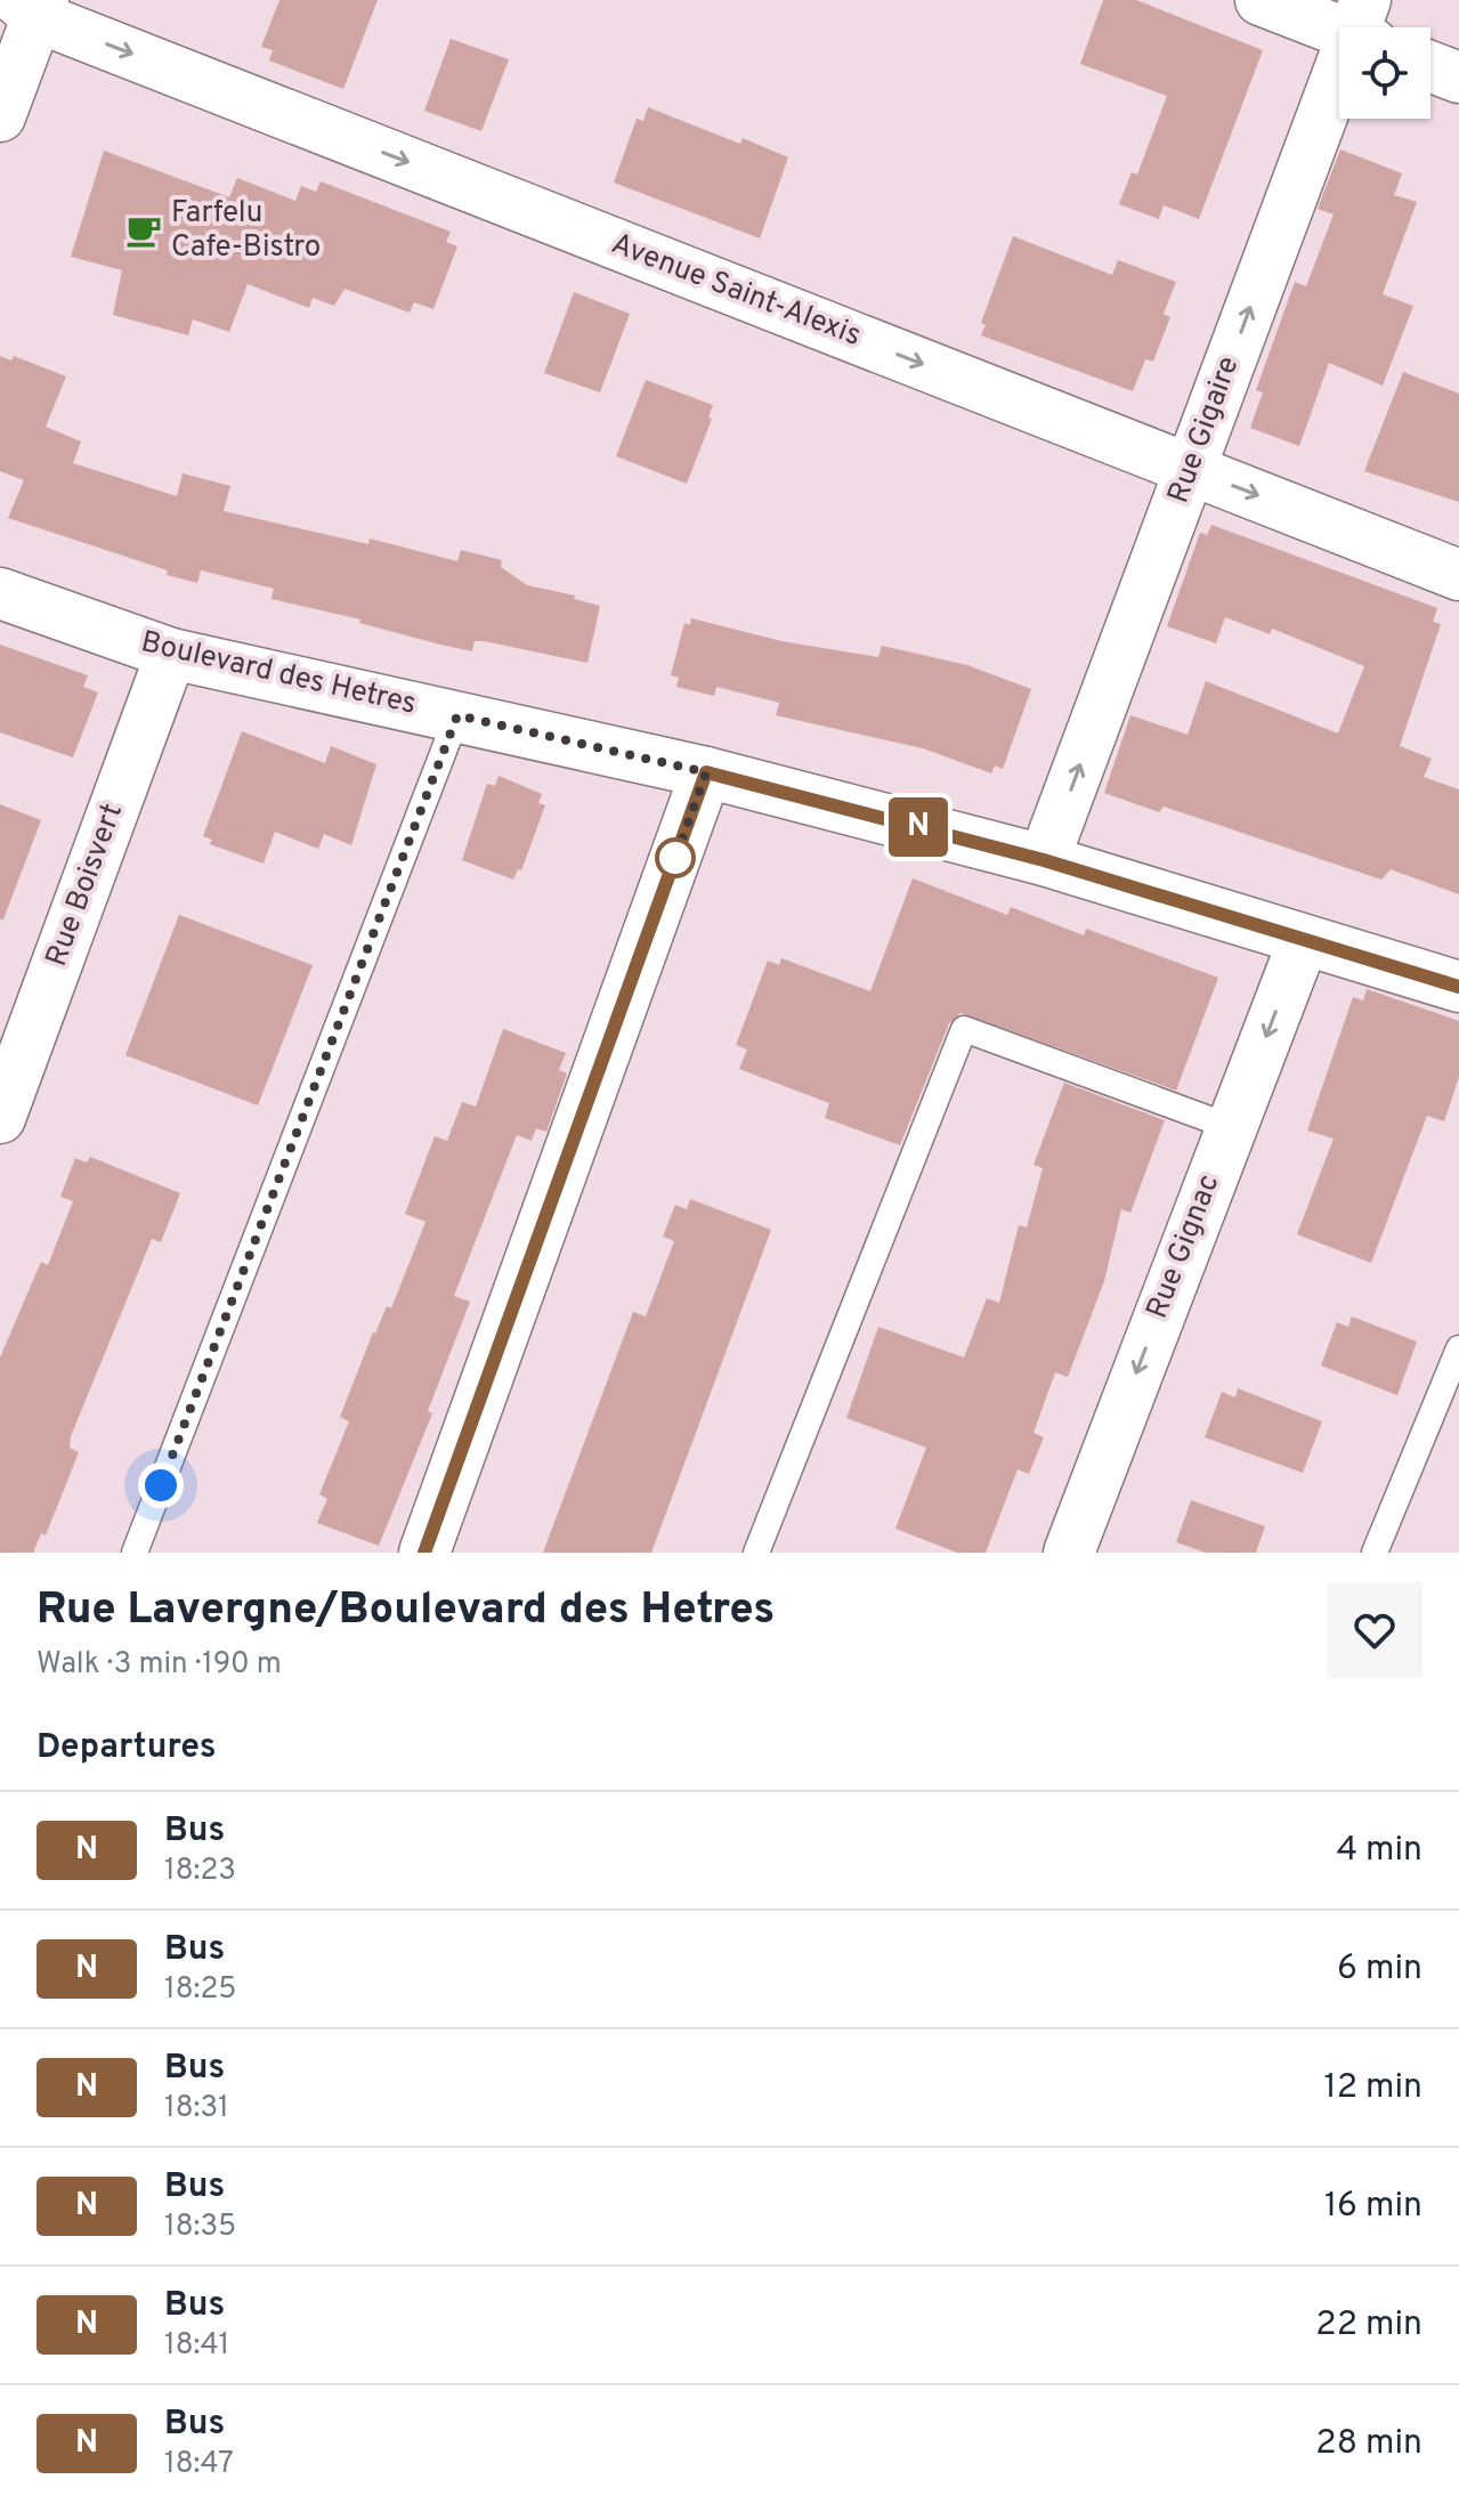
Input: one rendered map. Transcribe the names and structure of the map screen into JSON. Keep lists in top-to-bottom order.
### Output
{
  "streets": {
    "street": [
      "Avenue Saint-Alexis",
      "Rue Gigaire",
      "Boulevard des Hetres",
      "Rue Boisvert",
      "Rue Gignac"
    ]
  },
  "crossings": [
    ["Avenue Saint-Alexis", "Rue Gigaire"],
    ["Rue Gigaire", "Boulevard des Hetres"],
    ["Boulevard des Hetres", "Rue Boisvert"],
    ["Boulevard des Hetres", "Rue Gignac"]
  ],
  "one_way": ["Avenue Saint-Alexis", "Rue Gigaire", "Rue Gignac"],
  "places": {
    "cafe": ["Farfelu Cafe-Bistro"]
  },
  "lines": ["bus line N"],
  "page": {
    "on_map": "N",
    "heading": [
      ["Rue Lavergne/Boulevard des Hetres", "Walk · 3 min · 190 m"],
      "Departures"
    ],
    "list": [
      {
        "mark": "N",
        "name": "Bus",
        "note": "18:23",
        "value": "4 min"
      },
      {
        "mark": "N",
        "name": "Bus",
        "note": "18:25",
        "value": "6 min"
      },
      {
        "mark": "N",
        "name": "Bus",
        "note": "18:31",
        "value": "12 min"
      },
      {
        "mark": "N",
        "name": "Bus",
        "note": "18:35",
        "value": "16 min"
      },
      {
        "mark": "N",
        "name": "Bus",
        "note": "18:41",
        "value": "22 min"
      },
      {
        "mark": "N",
        "name": "Bus",
        "note": "18:47",
        "value": "28 min"
      }
    ]
  }
}
